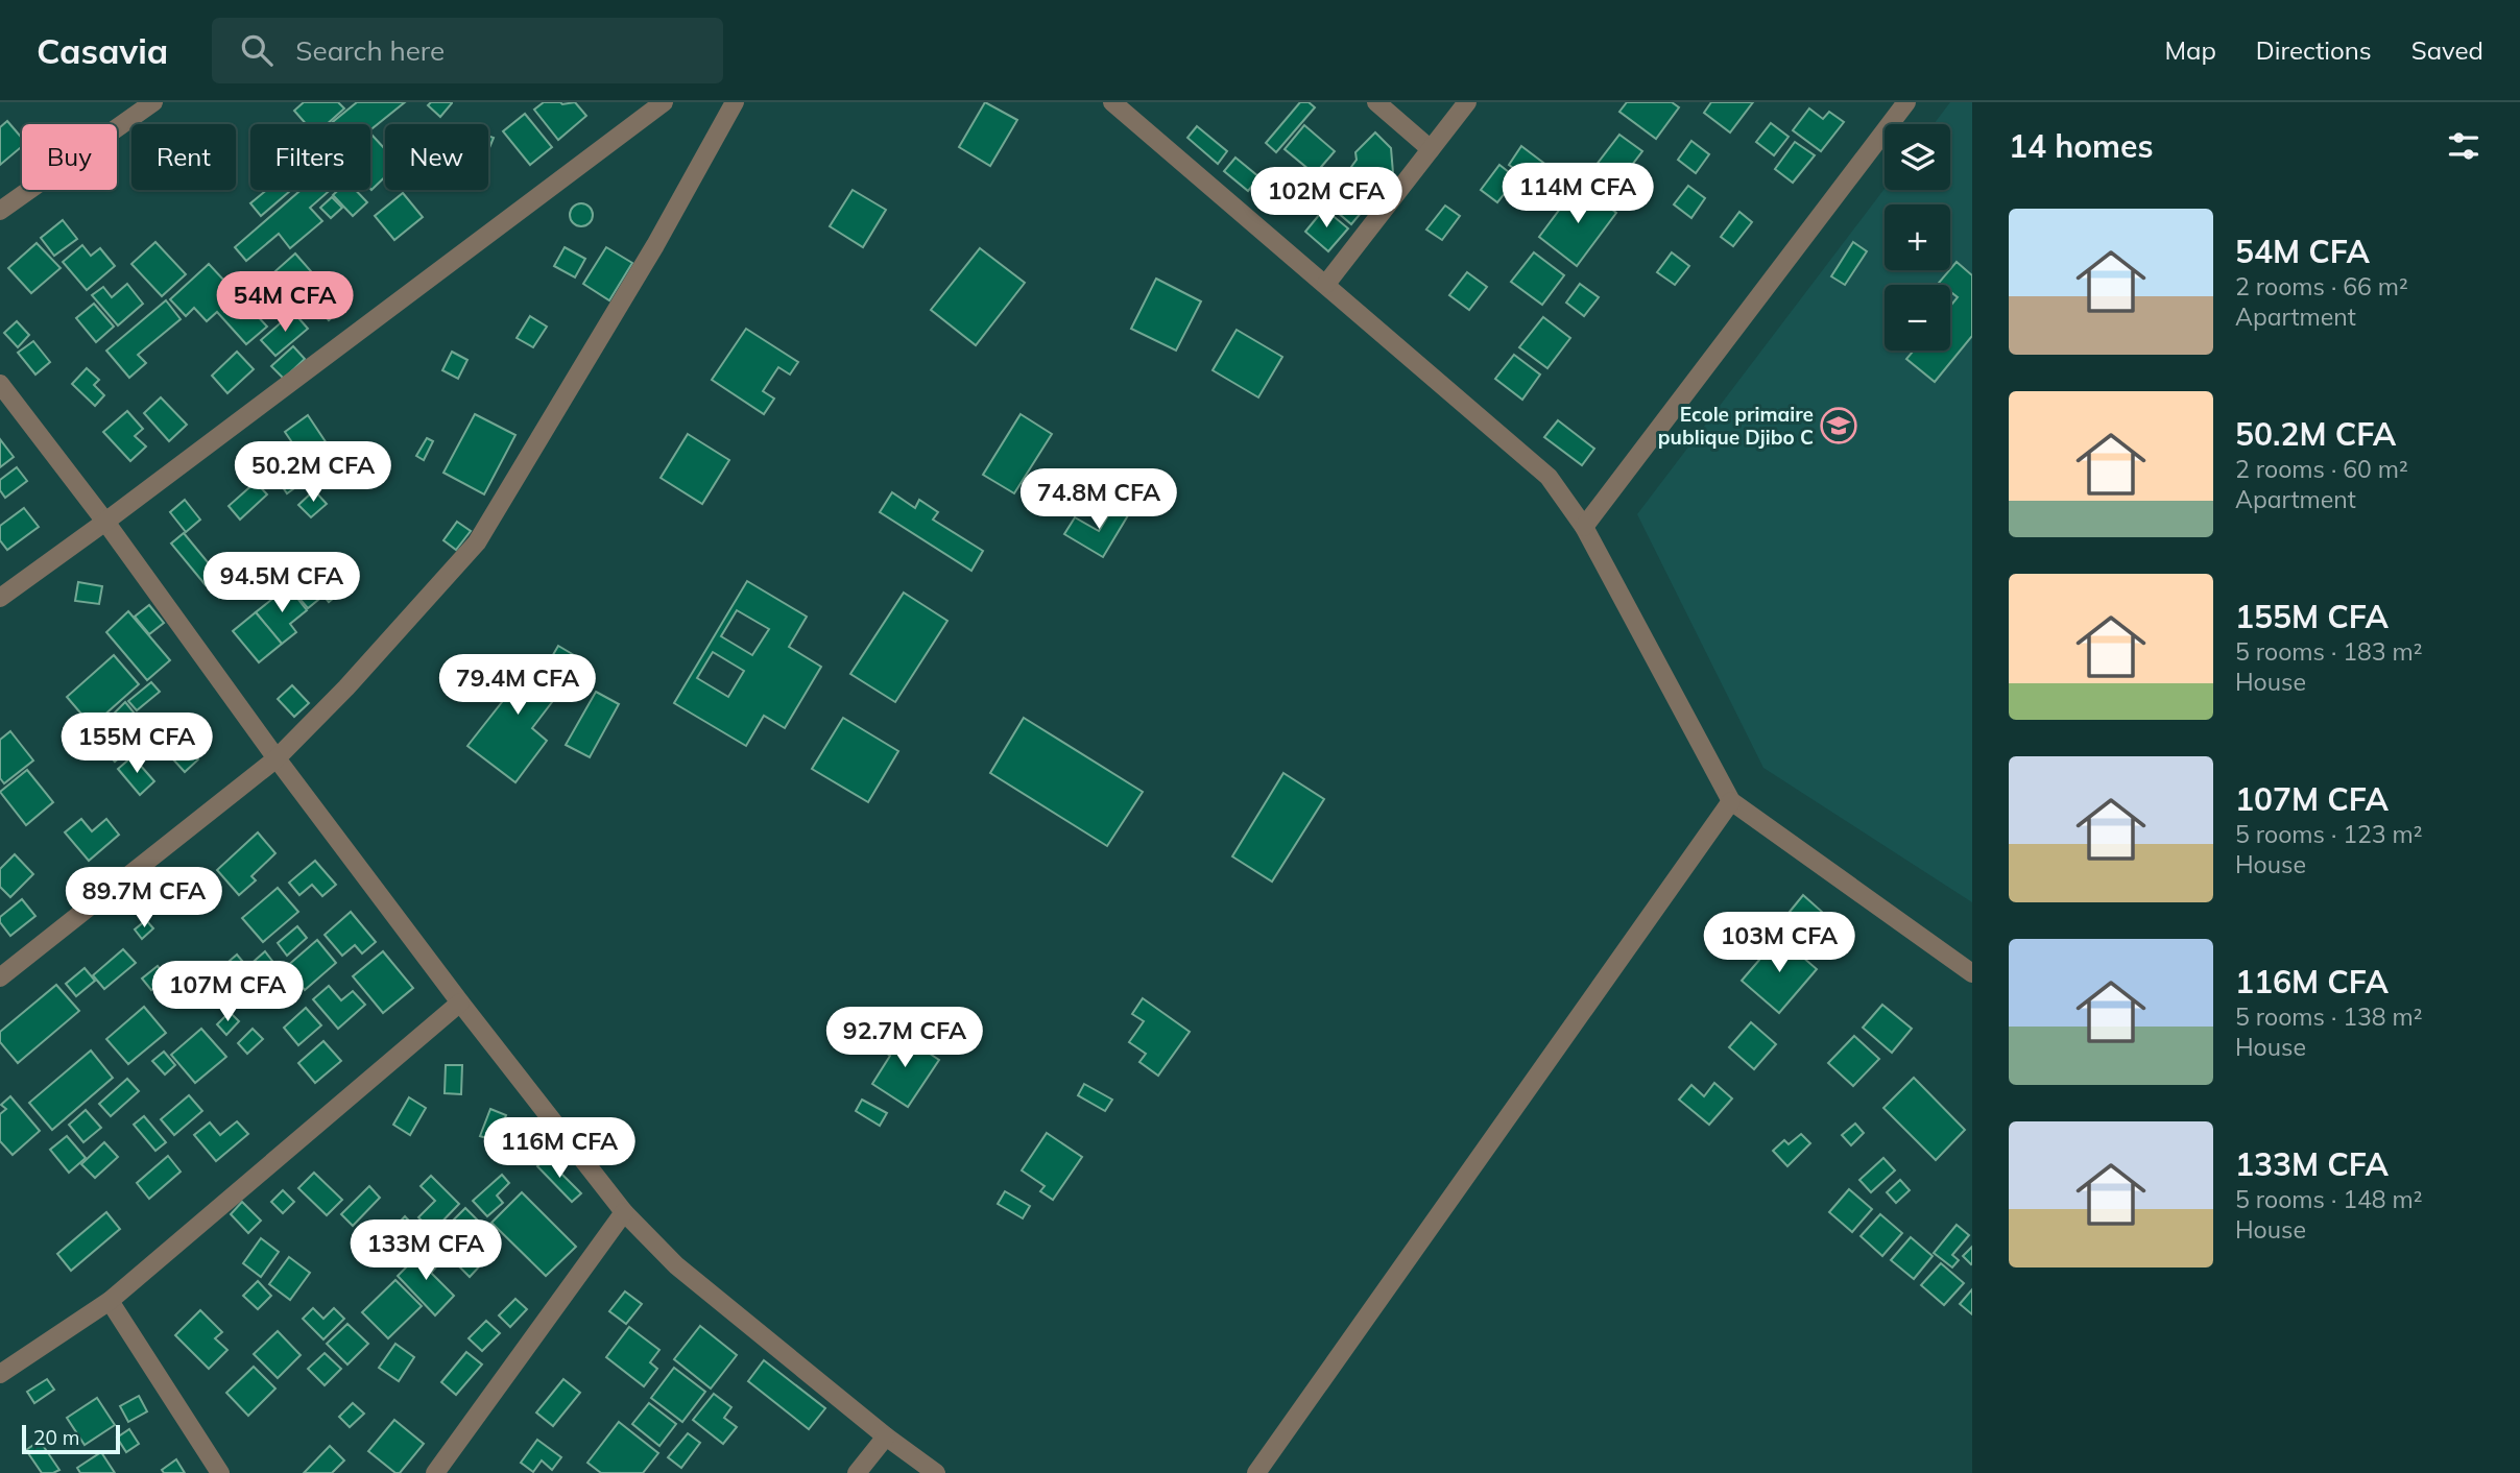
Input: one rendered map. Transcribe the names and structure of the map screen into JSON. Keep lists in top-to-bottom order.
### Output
{
  "places": {
    "school or university": ["Ecole primaire publique Djibo C"]
  },
  "scale_bar": "20 m",
  "page": {
    "header": "Casavia",
    "search": "Search here",
    "nav": ["Map", "Directions", "Saved"],
    "heading": "14 homes",
    "map_buttons": ["+", "−"],
    "chip": [
      "Buy",
      "Rent",
      "Filters",
      "New"
    ],
    "price": [
      "114M CFA",
      "102M CFA",
      "54M CFA",
      "50.2M CFA",
      "74.8M CFA",
      "94.5M CFA",
      "79.4M CFA",
      "155M CFA",
      "89.7M CFA",
      "103M CFA",
      "107M CFA",
      "92.7M CFA",
      "116M CFA",
      "133M CFA"
    ],
    "list": [
      {
        "name": "54M CFA",
        "note": "2 rooms · 66 m² · Apartment"
      },
      {
        "name": "50.2M CFA",
        "note": "2 rooms · 60 m² · Apartment"
      },
      {
        "name": "155M CFA",
        "note": "5 rooms · 183 m² · House"
      },
      {
        "name": "107M CFA",
        "note": "5 rooms · 123 m² · House"
      },
      {
        "name": "116M CFA",
        "note": "5 rooms · 138 m² · House"
      },
      {
        "name": "133M CFA",
        "note": "5 rooms · 148 m² · House"
      }
    ],
    "scale": "20 m"
  }
}
